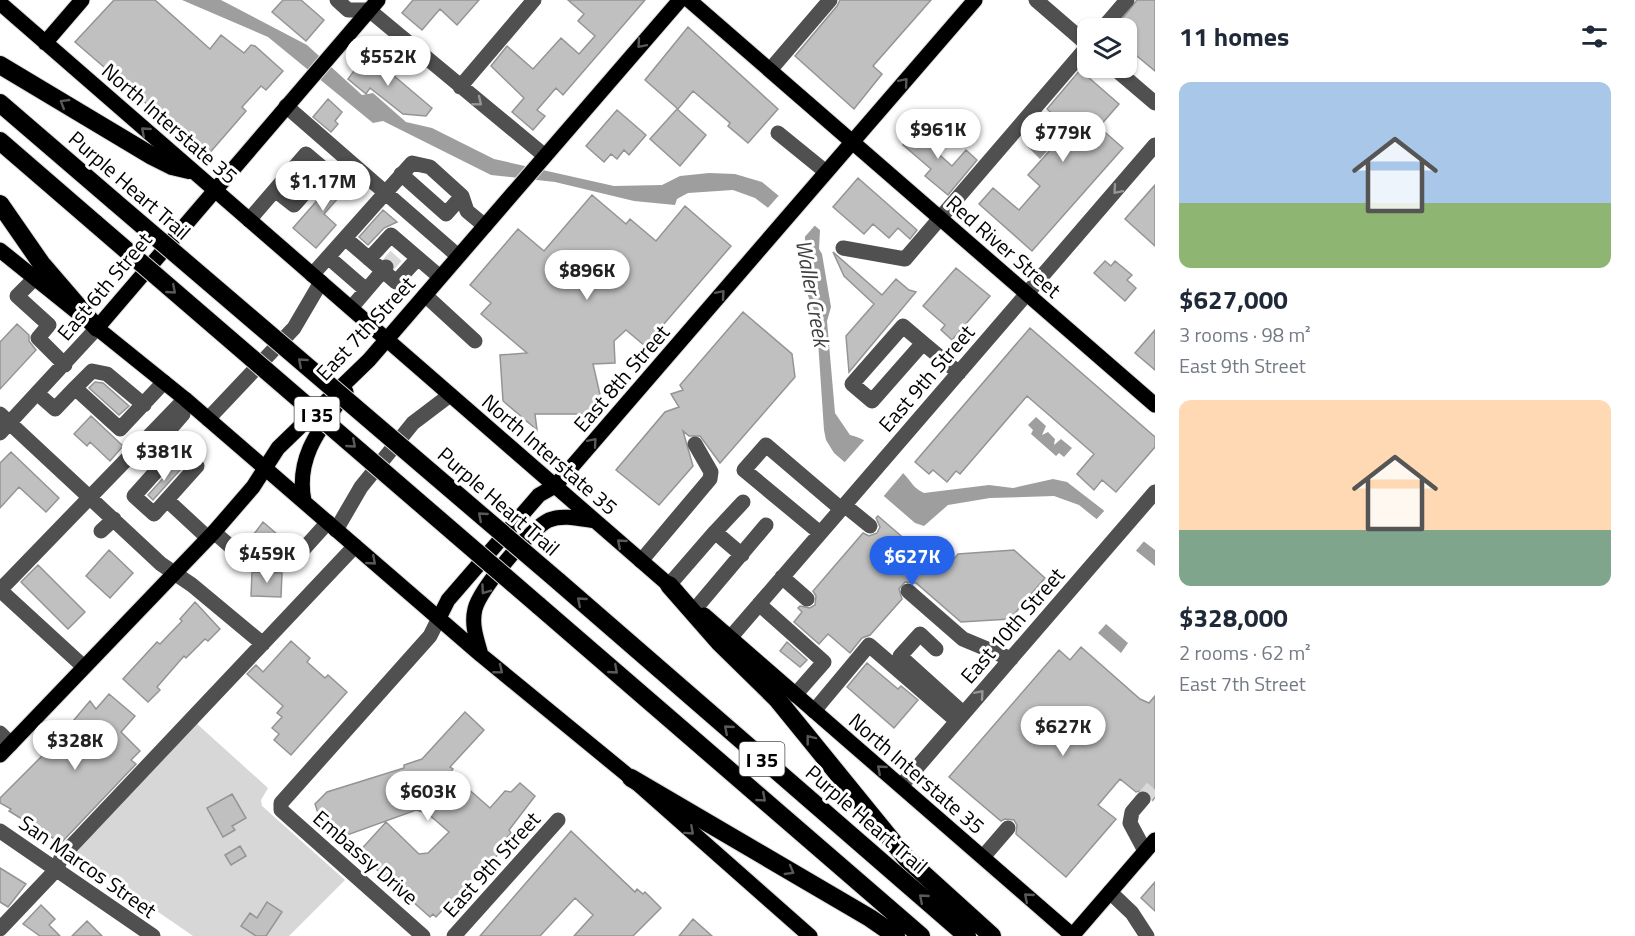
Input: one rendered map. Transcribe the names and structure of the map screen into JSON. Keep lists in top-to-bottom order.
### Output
{
  "streets": {
    "highway": ["Purple Heart Trail", "I 35"],
    "main road": [
      "North Interstate 35",
      "Red River Street",
      "East 6th Street",
      "East 7th Street",
      "East 8th Street"
    ],
    "street": [
      "East 9th Street",
      "East 10th Street",
      "Embassy Drive",
      "San Marcos Street"
    ]
  },
  "crossings": [
    ["North Interstate 35", "East 6th Street"],
    ["North Interstate 35", "East 7th Street"],
    ["North Interstate 35", "East 8th Street"],
    ["North Interstate 35", "East 9th Street"],
    ["North Interstate 35", "East 10th Street"],
    ["Red River Street", "East 8th Street"],
    ["Red River Street", "East 9th Street"],
    ["East 8th Street", "Embassy Drive"]
  ],
  "one_way": ["East 8th Street"],
  "water": ["Waller Creek"],
  "page": {
    "heading": "11 homes",
    "price": [
      "$552K",
      "$961K",
      "$779K",
      "$1.17M",
      "$896K",
      "$381K",
      "$459K",
      "$627K",
      "$627K",
      "$328K",
      "$603K"
    ],
    "list": [
      {
        "name": "$627,000",
        "note": "3 rooms · 98 m² · East 9th Street"
      },
      {
        "name": "$328,000",
        "note": "2 rooms · 62 m² · East 7th Street"
      }
    ]
  }
}
